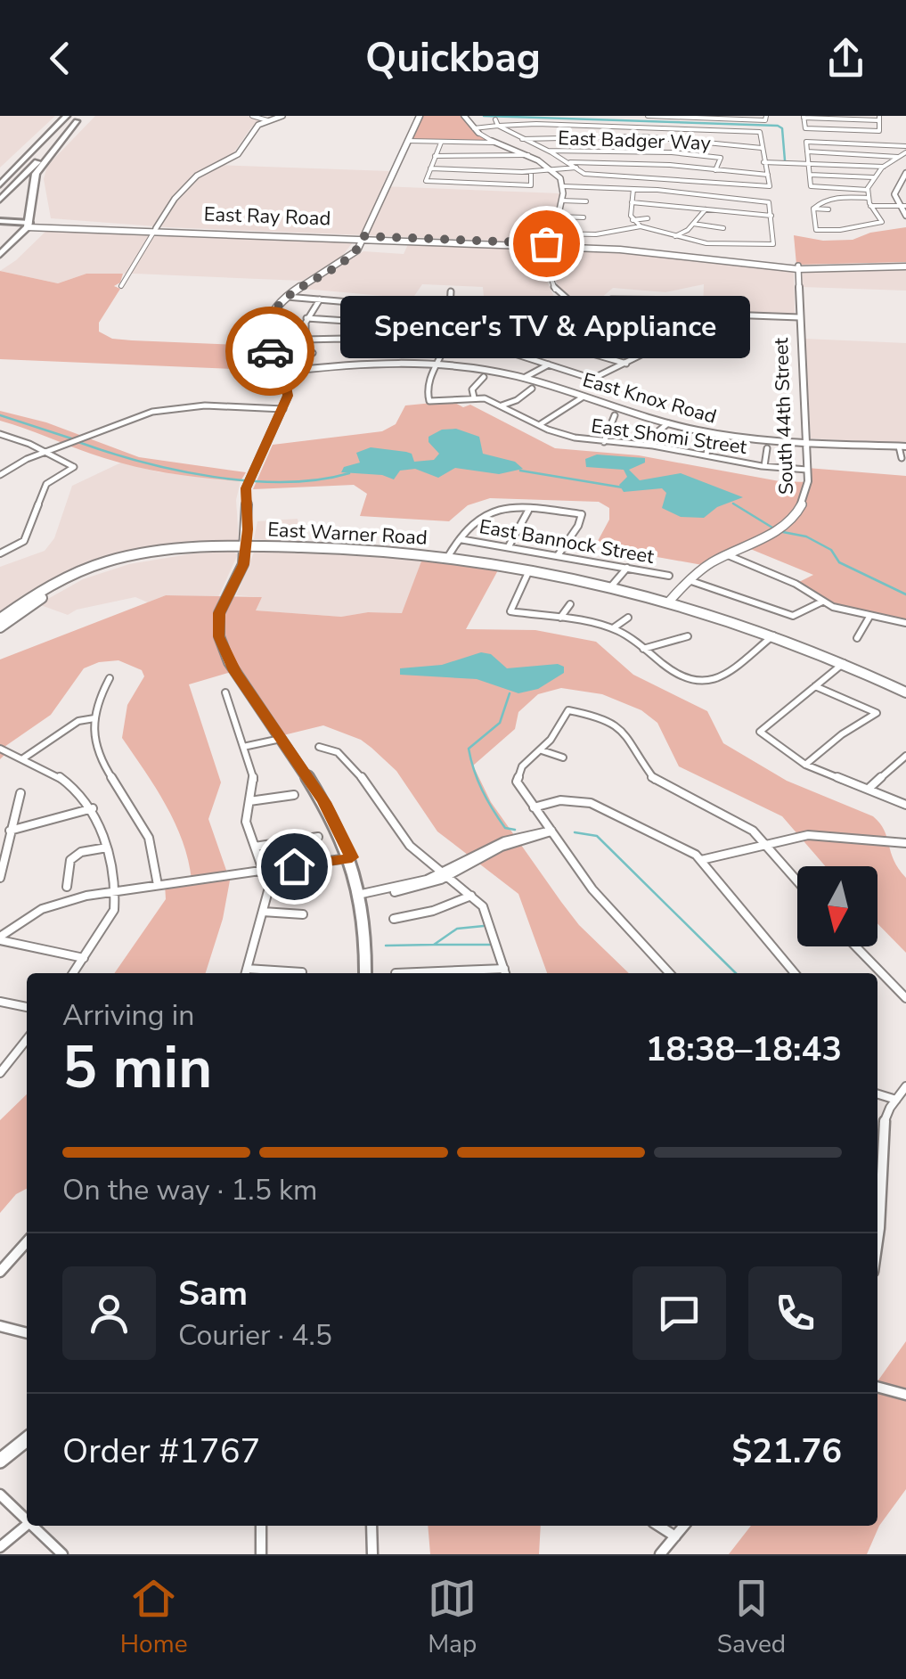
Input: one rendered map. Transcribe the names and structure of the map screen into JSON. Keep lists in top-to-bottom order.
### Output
{
  "streets": {
    "main road": ["East Ray Road", "East Warner Road"],
    "street": [
      "East Badger Way",
      "East Knox Road",
      "South 44th Street",
      "East Shomi Street",
      "East Bannock Street"
    ]
  },
  "crossings": [
    ["East Ray Road", "South 44th Street"],
    ["East Knox Road", "South 44th Street"],
    ["East Knox Road", "East Shomi Street"],
    ["South 44th Street", "East Shomi Street"],
    ["South 44th Street", "East Warner Road"]
  ],
  "places": ["Spencer's TV & Appliance"],
  "north": "bottom",
  "page": {
    "header": "Quickbag",
    "bubble": "Spencer's TV & Appliance",
    "heading": ["5 min", "Arriving in", "18:38–18:43"],
    "panel": [
      "Sam",
      "Courier · 4.5",
      "Order #1767",
      "$21.76"
    ],
    "bar": "On the way · 1.5 km",
    "tabs": ["Home", "Map", "Saved"]
  }
}
